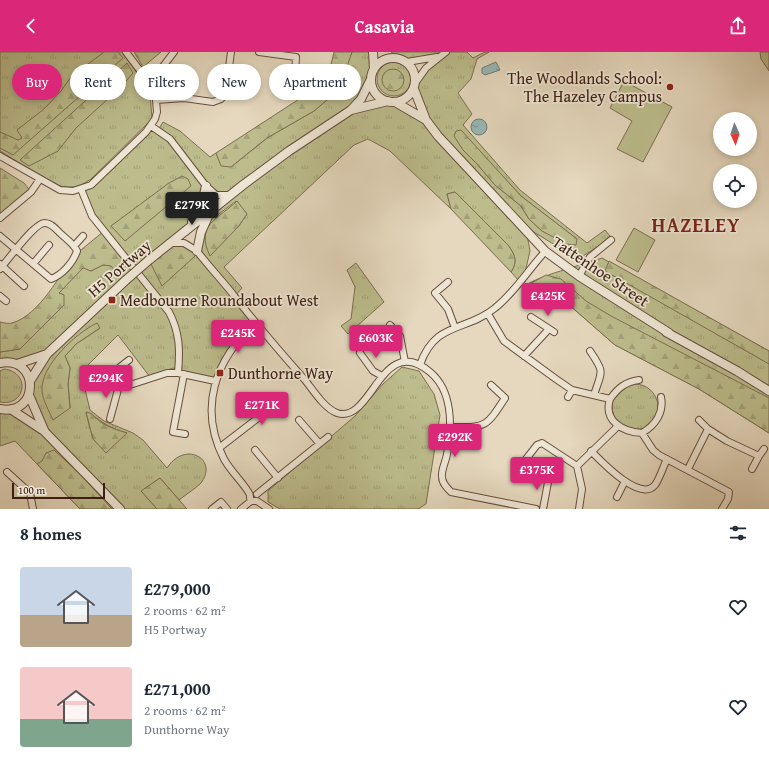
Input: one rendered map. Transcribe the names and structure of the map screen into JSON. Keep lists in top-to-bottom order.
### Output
{
  "streets": {
    "street": ["H5 Portway", "Tattenhoe Street"]
  },
  "crossings": [
    ["H5 Portway", "Tattenhoe Street"]
  ],
  "districts": ["HAZELEY"],
  "places": {
    "other": ["The Woodlands School: The Hazeley Campus"],
    "transit": ["Medbourne Roundabout West", "Dunthorne Way"]
  },
  "scale_bar": "100 m",
  "north": "bottom",
  "page": {
    "header": "Casavia",
    "chip": [
      "Buy",
      "Rent",
      "Filters",
      "New",
      "Apartment"
    ],
    "price": [
      "£279K",
      "£425K",
      "£245K",
      "£603K",
      "£294K",
      "£271K",
      "£292K",
      "£375K"
    ],
    "scale": "100 m",
    "heading": "8 homes",
    "list": [
      {
        "name": "£279,000",
        "note": "2 rooms · 62 m² · H5 Portway"
      },
      {
        "name": "£271,000",
        "note": "2 rooms · 62 m² · Dunthorne Way"
      }
    ]
  }
}
